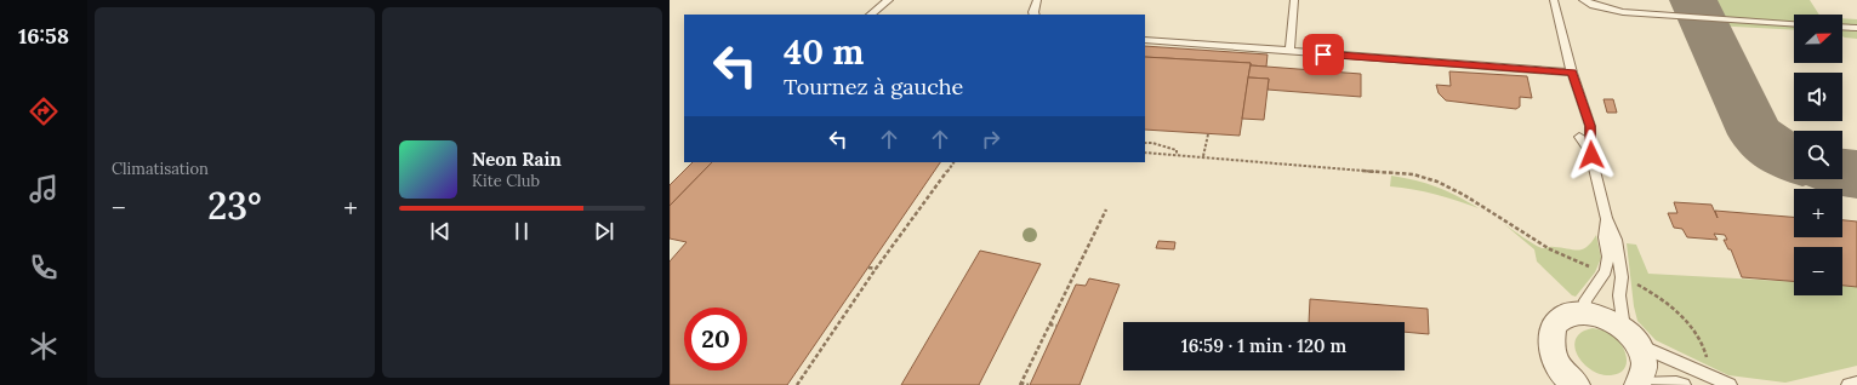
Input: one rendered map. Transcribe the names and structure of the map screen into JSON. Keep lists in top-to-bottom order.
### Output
{
  "north": "right",
  "page": {
    "tabs": "16:58",
    "tile": "Climatisation",
    "map_buttons": ["+", "−"],
    "turn": ["40 m", "Tournez à gauche"],
    "song": ["Neon Rain", "Kite Club"],
    "heat": ["−", "23°", "+"],
    "limit": "20",
    "trip": "16:59 · 1 min · 120 m"
  }
}
